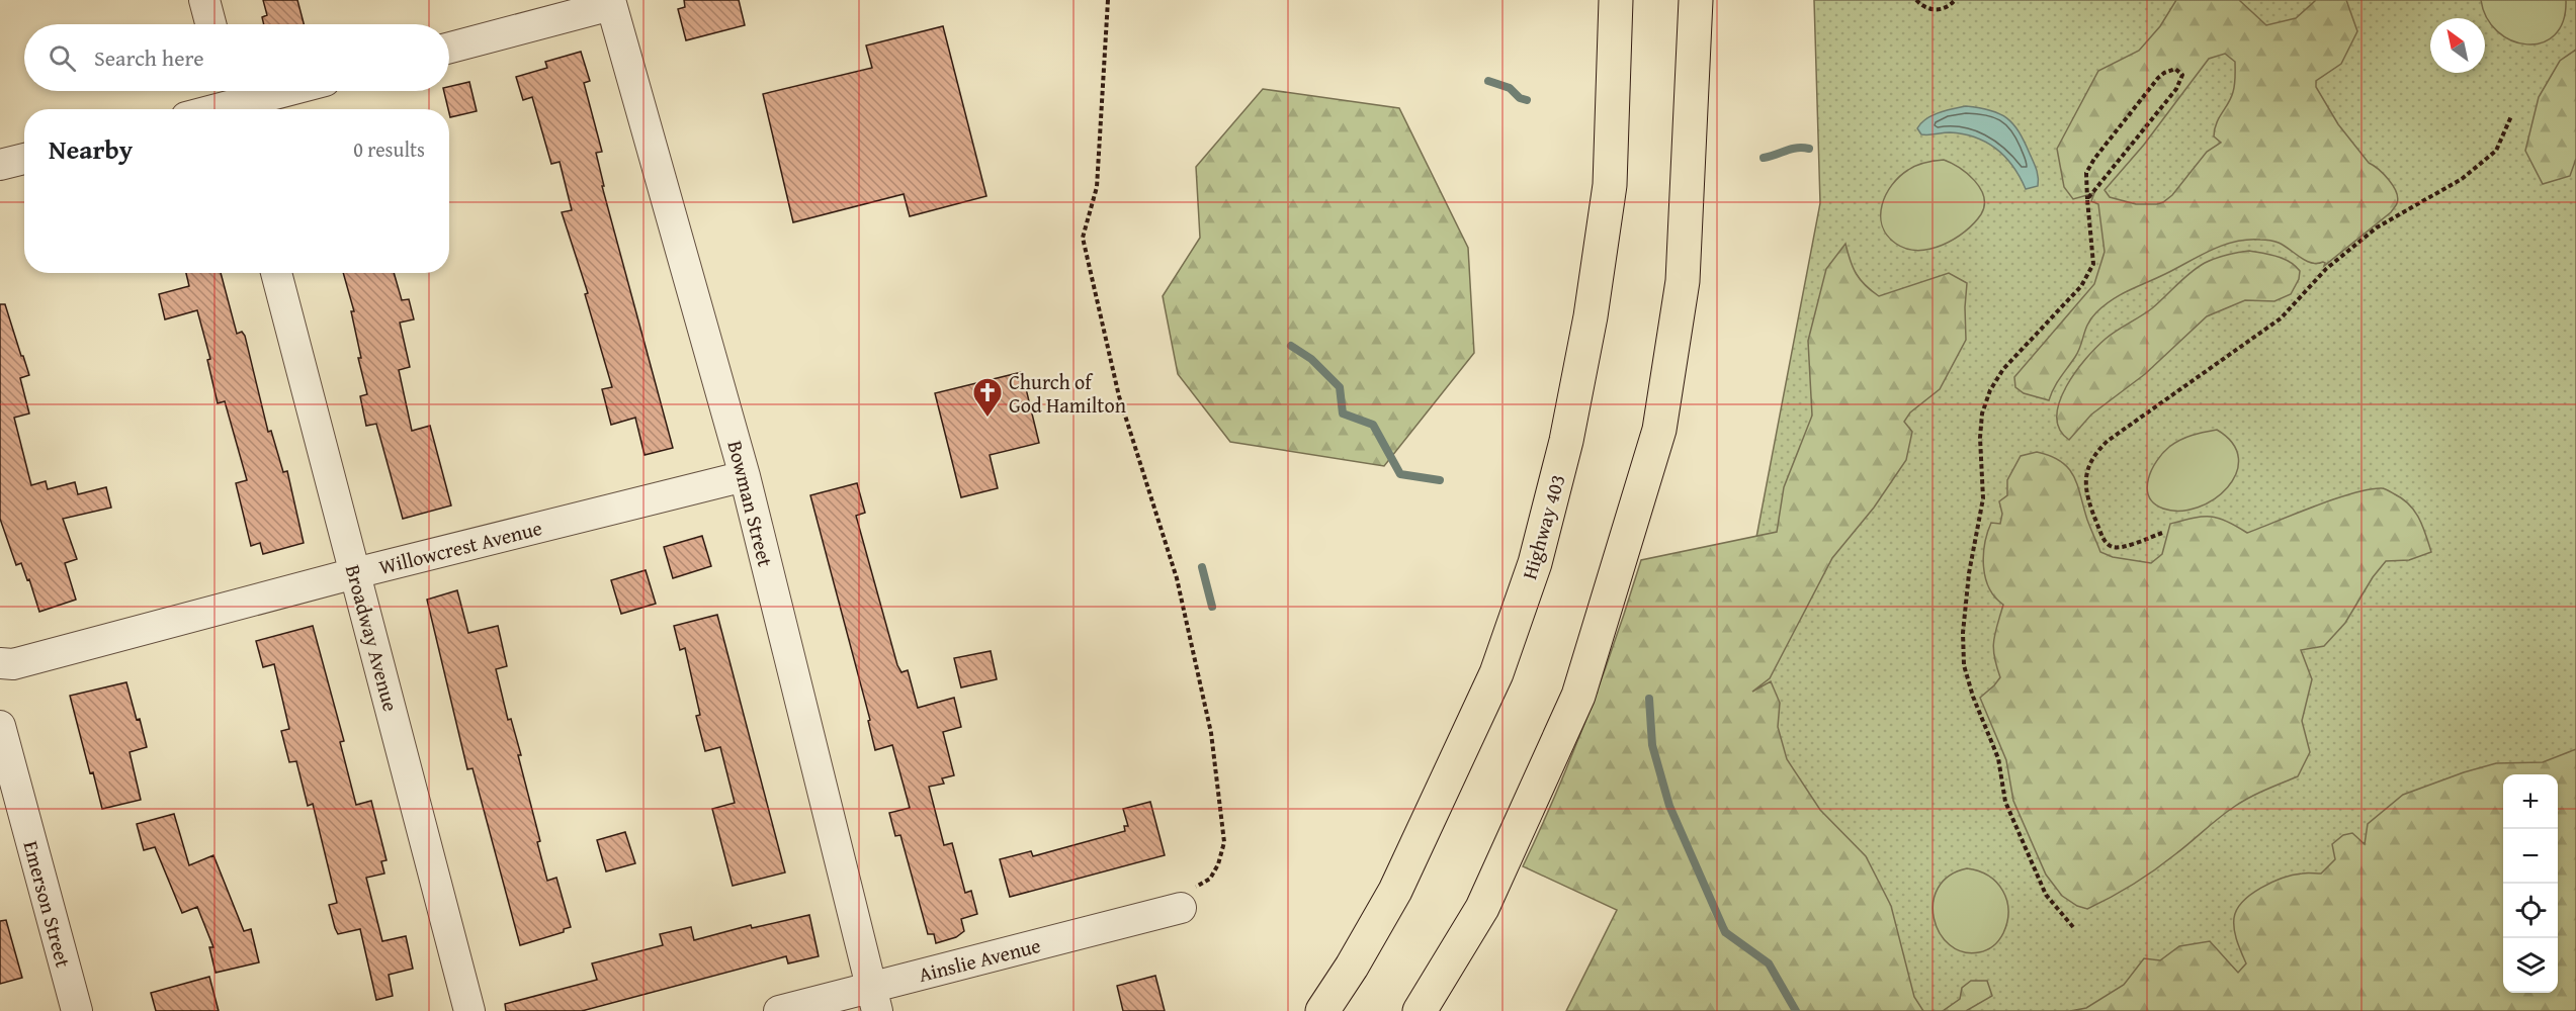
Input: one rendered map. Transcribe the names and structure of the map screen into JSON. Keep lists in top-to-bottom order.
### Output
{
  "streets": {
    "highway": ["Highway 403"],
    "street": [
      "Bowman Street",
      "Willowcrest Avenue",
      "Broadway Avenue",
      "Emerson Street",
      "Ainslie Avenue"
    ]
  },
  "crossings": [
    ["Bowman Street", "Willowcrest Avenue"],
    ["Bowman Street", "Ainslie Avenue"],
    ["Willowcrest Avenue", "Broadway Avenue"]
  ],
  "places": {
    "church": ["Church of God Hamilton"]
  },
  "north": "top left",
  "page": {
    "search": "Search here",
    "heading": ["Nearby", "0 results"],
    "map_buttons": ["+", "−"]
  }
}
